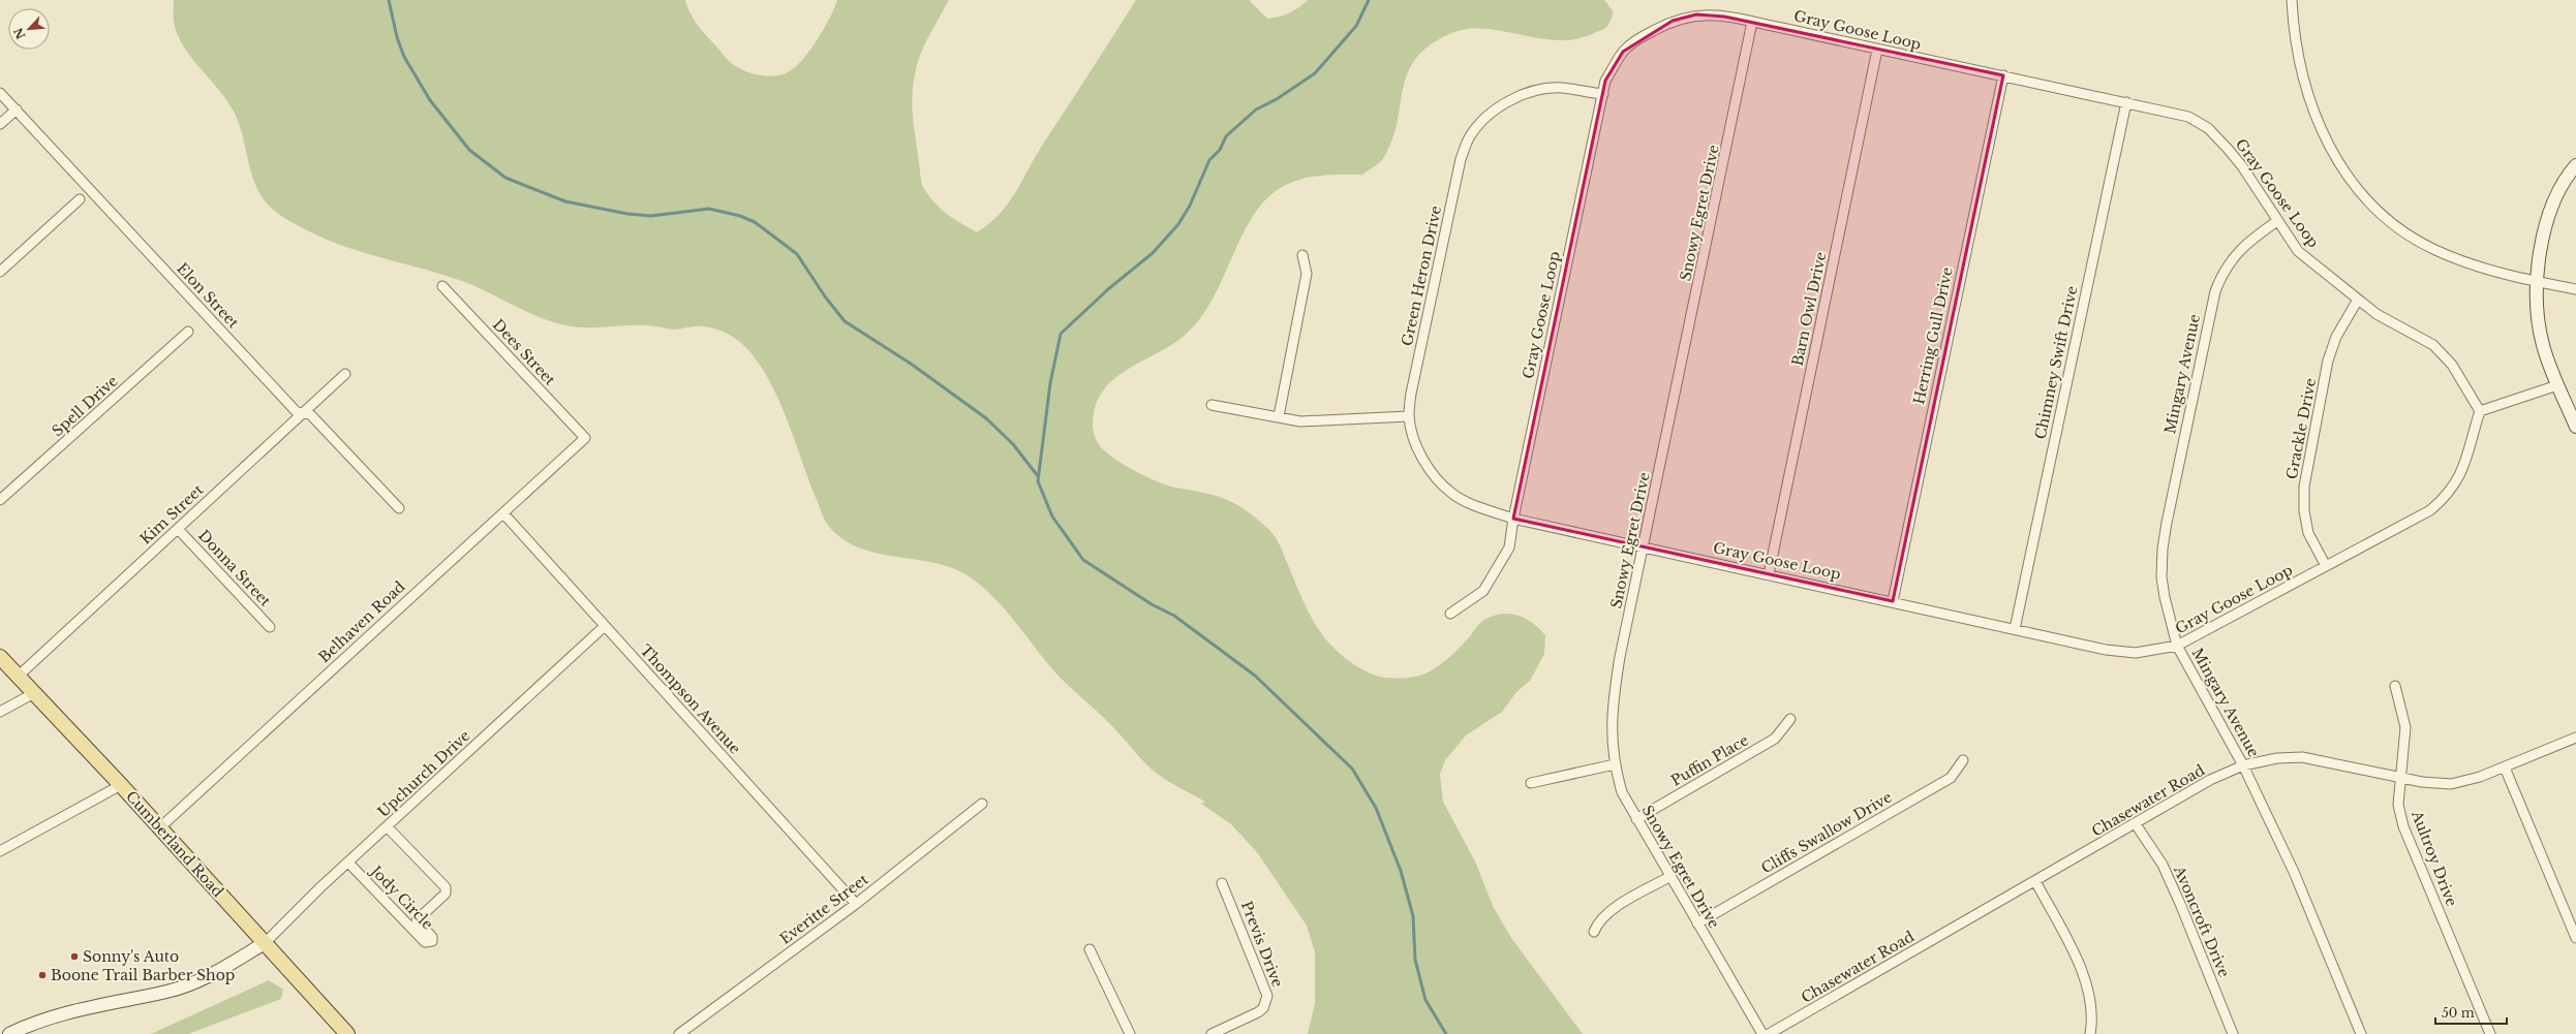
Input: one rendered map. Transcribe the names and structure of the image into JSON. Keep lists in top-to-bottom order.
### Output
{
  "streets": {
    "main road": ["Cumberland Road"],
    "street": [
      "Gray Goose Loop",
      "Snowy Egret Drive",
      "Green Heron Drive",
      "Elon Street",
      "Barn Owl Drive",
      "Herring Gull Drive",
      "Dees Street",
      "Chimney Swift Drive",
      "Mingary Avenue",
      "Spell Drive",
      "Grackle Drive",
      "Kim Street",
      "Donna Street",
      "Belhaven Road",
      "Thompson Avenue",
      "Puffin Place",
      "Upchurch Drive",
      "Chasewater Road",
      "Cliffs Swallow Drive",
      "Aultroy Drive",
      "Jody Circle",
      "Everitte Street",
      "Avoncroft Drive",
      "Previs Drive"
    ]
  },
  "crossings": [
    ["Gray Goose Loop", "Snowy Egret Drive"],
    ["Gray Goose Loop", "Green Heron Drive"],
    ["Gray Goose Loop", "Barn Owl Drive"],
    ["Gray Goose Loop", "Herring Gull Drive"],
    ["Gray Goose Loop", "Chimney Swift Drive"],
    ["Gray Goose Loop", "Mingary Avenue"],
    ["Gray Goose Loop", "Grackle Drive"],
    ["Snowy Egret Drive", "Puffin Place"],
    ["Snowy Egret Drive", "Cliffs Swallow Drive"],
    ["Elon Street", "Kim Street"],
    ["Dees Street", "Belhaven Road"],
    ["Mingary Avenue", "Chasewater Road"],
    ["Kim Street", "Donna Street"],
    ["Kim Street", "Cumberland Road"],
    ["Belhaven Road", "Thompson Avenue"],
    ["Belhaven Road", "Cumberland Road"],
    ["Thompson Avenue", "Upchurch Drive"],
    ["Thompson Avenue", "Everitte Street"],
    ["Upchurch Drive", "Cumberland Road"],
    ["Upchurch Drive", "Jody Circle"],
    ["Chasewater Road", "Aultroy Drive"],
    ["Chasewater Road", "Avoncroft Drive"]
  ],
  "places": ["Sonny's Auto", "Boone Trail Barber Shop"],
  "scale_bar": "50 m",
  "north": "bottom left"
}
